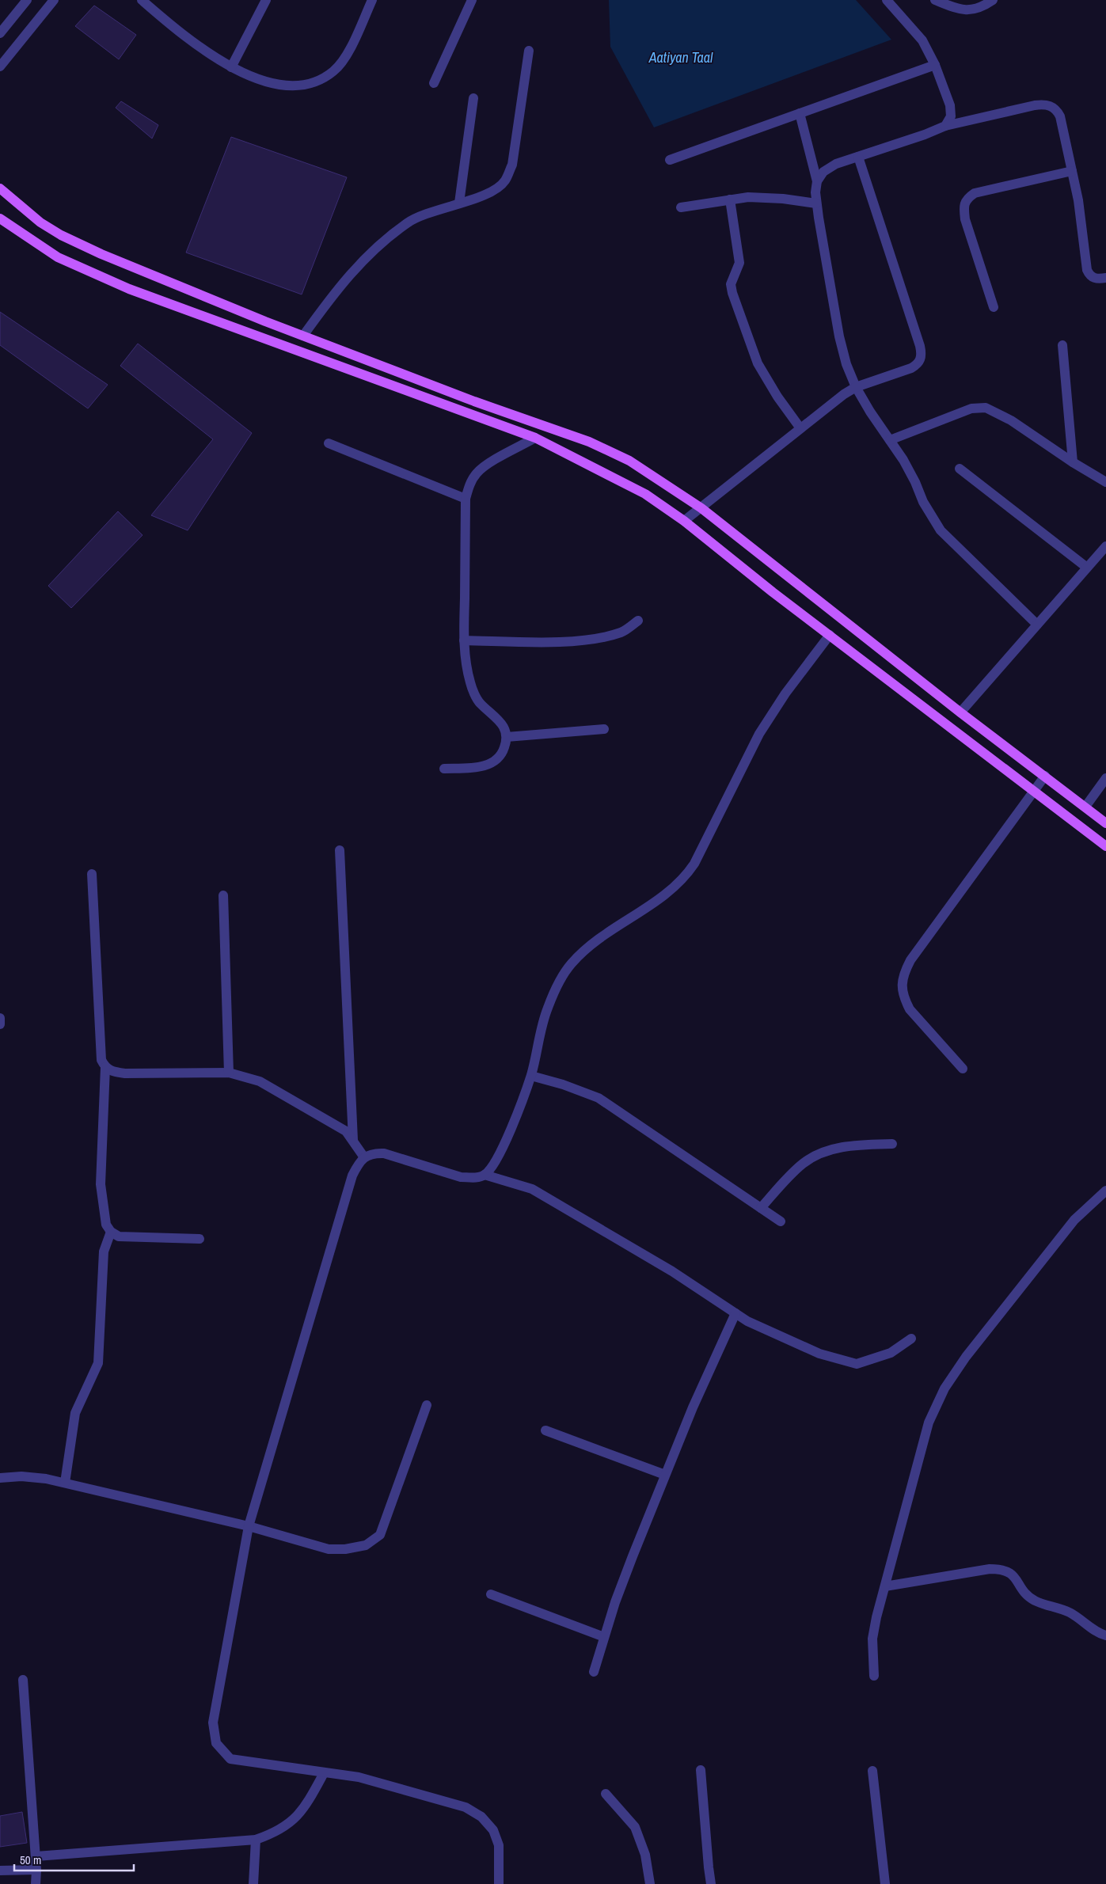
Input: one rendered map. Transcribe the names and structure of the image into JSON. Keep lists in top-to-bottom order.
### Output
{
  "water": ["Aatiyan Taal"],
  "scale_bar": "50 m"
}
